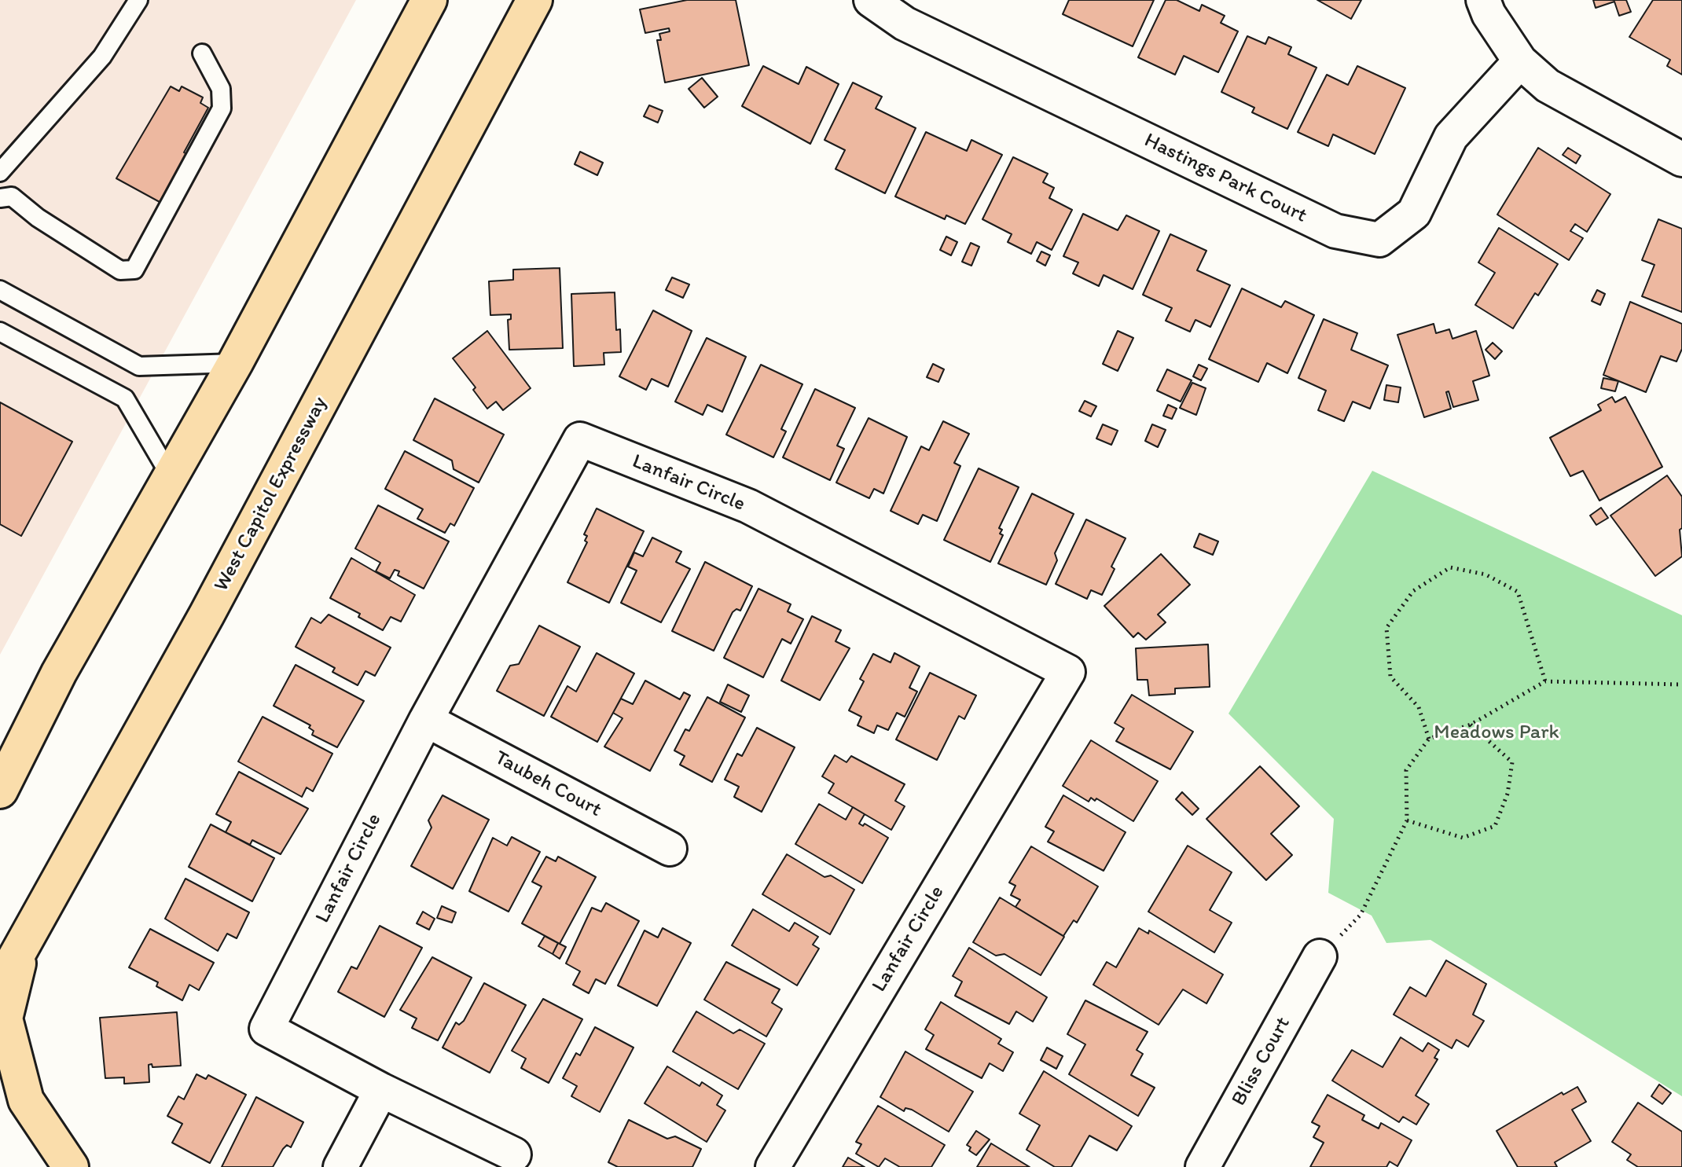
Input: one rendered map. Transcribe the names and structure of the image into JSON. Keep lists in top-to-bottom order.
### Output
{
  "streets": {
    "highway": ["West Capitol Expressway"],
    "street": [
      "Hastings Park Court",
      "Lanfair Circle",
      "Taubeh Court",
      "Bliss Court"
    ]
  },
  "crossings": [
    ["Lanfair Circle", "Taubeh Court"]
  ],
  "parks": ["Meadows Park"]
}
